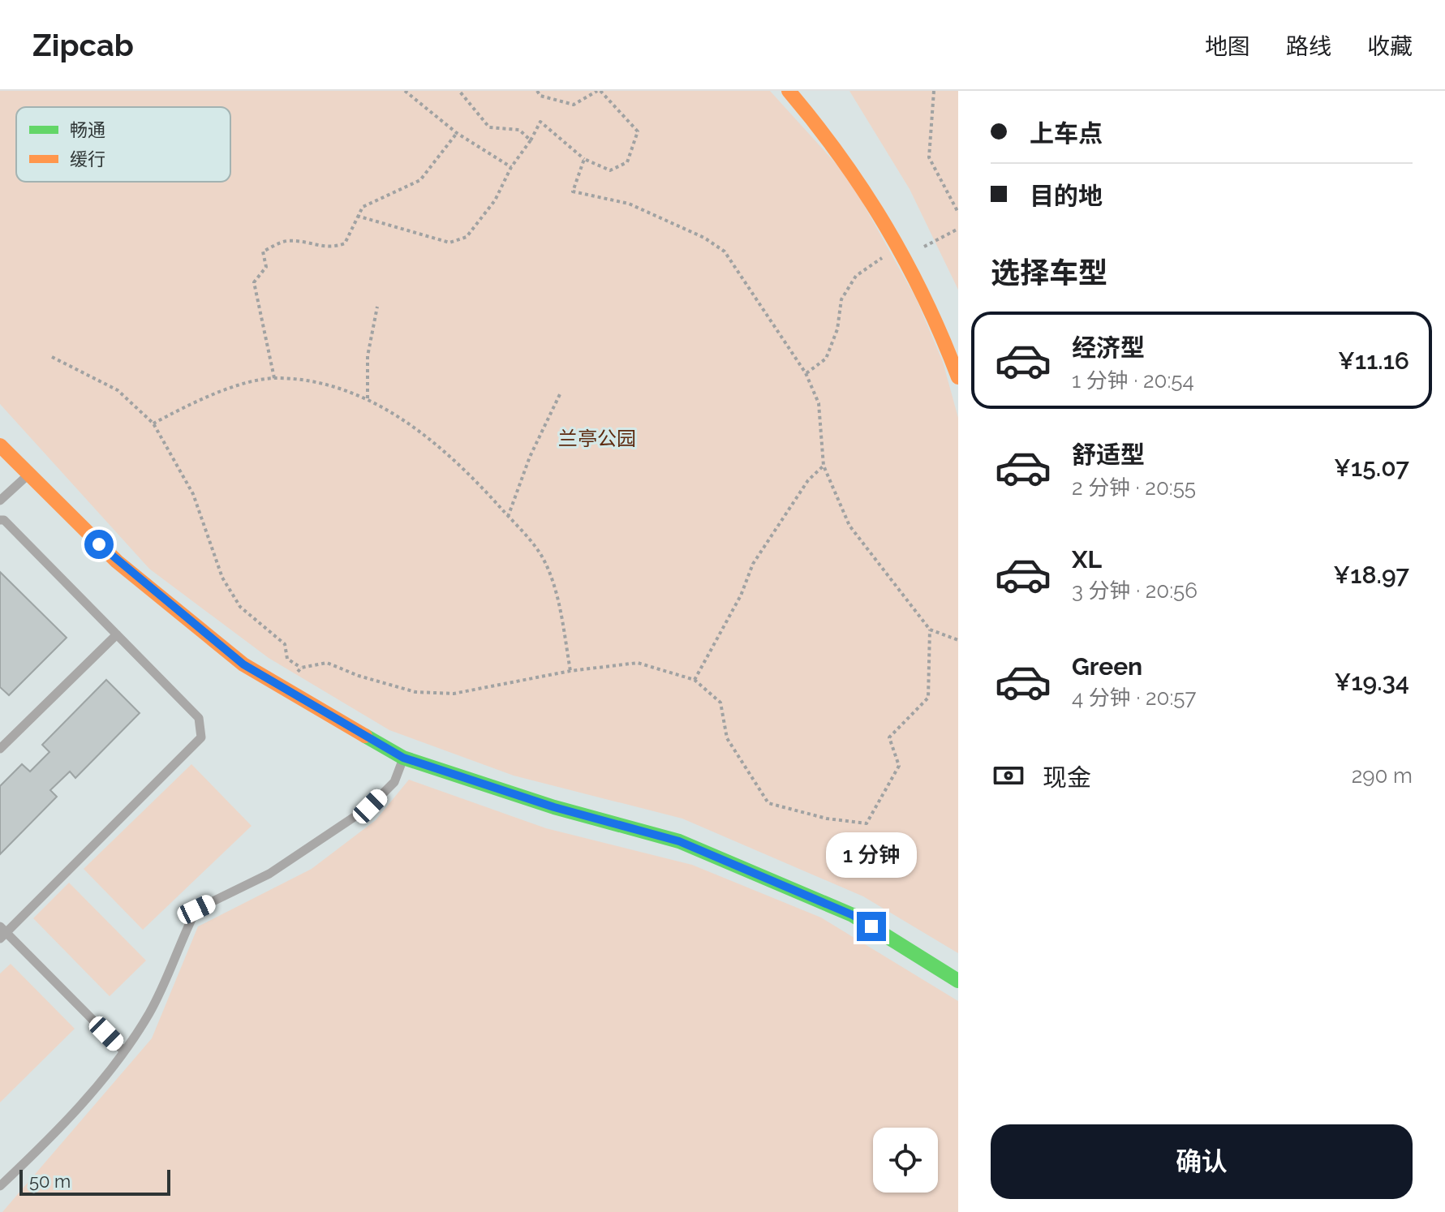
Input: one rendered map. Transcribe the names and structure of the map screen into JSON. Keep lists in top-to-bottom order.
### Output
{
  "parks": ["兰亭公园"],
  "legend": ["畅通", "缓行"],
  "scale_bar": "50 m",
  "page": {
    "header": "Zipcab",
    "nav": ["地图", "路线", "收藏"],
    "banner": ["上车点", "目的地"],
    "heading": "选择车型",
    "list": [
      {
        "name": "经济型",
        "note": "1 分钟 · 20:54",
        "value": "¥11.16"
      },
      {
        "name": "舒适型",
        "note": "2 分钟 · 20:55",
        "value": "¥15.07"
      },
      {
        "name": "XL",
        "note": "3 分钟 · 20:56",
        "value": "¥18.97"
      },
      {
        "name": "Green",
        "note": "4 分钟 · 20:57",
        "value": "¥19.34"
      }
    ],
    "pay": ["现金", "290 m"],
    "bubble": "1 分钟",
    "buttons": "确认",
    "scale": "50 m"
  }
}
